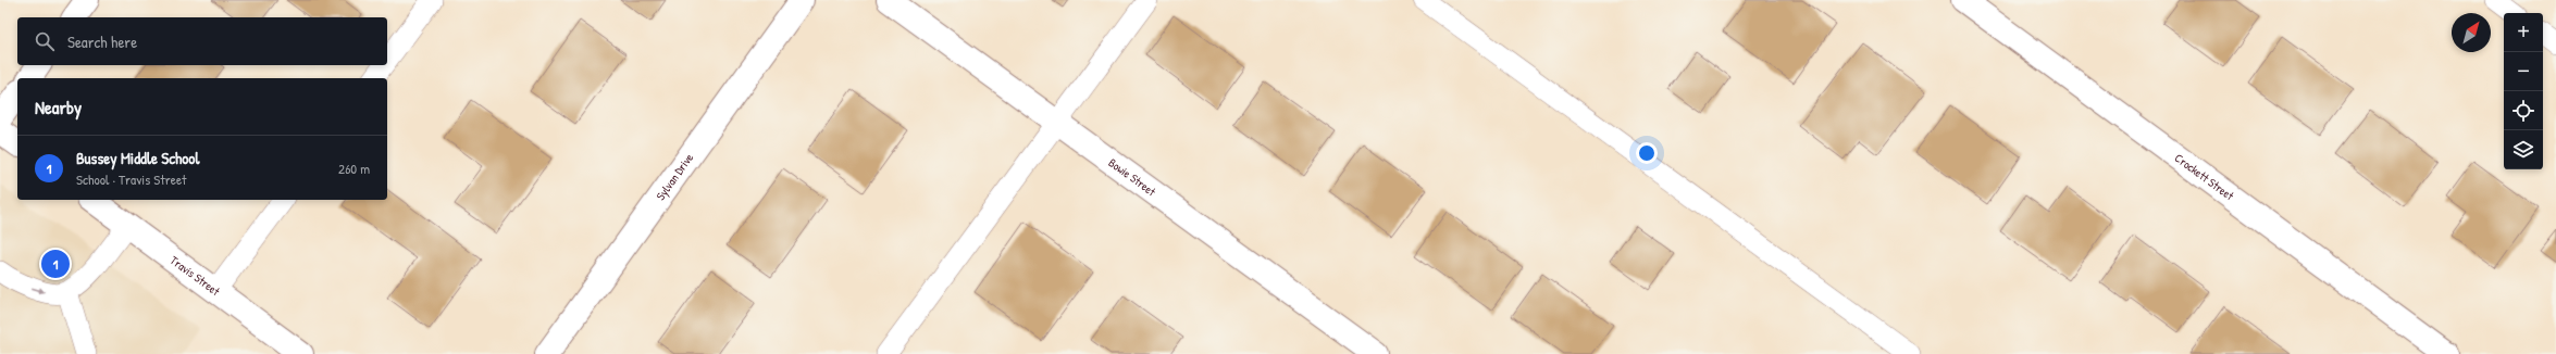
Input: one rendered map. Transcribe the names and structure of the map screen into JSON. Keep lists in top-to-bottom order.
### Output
{
  "streets": {
    "street": [
      "Sylvan Drive",
      "Bowie Street",
      "Crockett Street",
      "Travis Street"
    ]
  },
  "north": "top right",
  "page": {
    "map_buttons": ["+", "−"],
    "search": "Search here",
    "heading": "Nearby",
    "list": [
      {
        "mark": "1",
        "name": "Bussey Middle School",
        "note": "School · Travis Street",
        "value": "260 m"
      }
    ],
    "pins": "1"
  }
}
